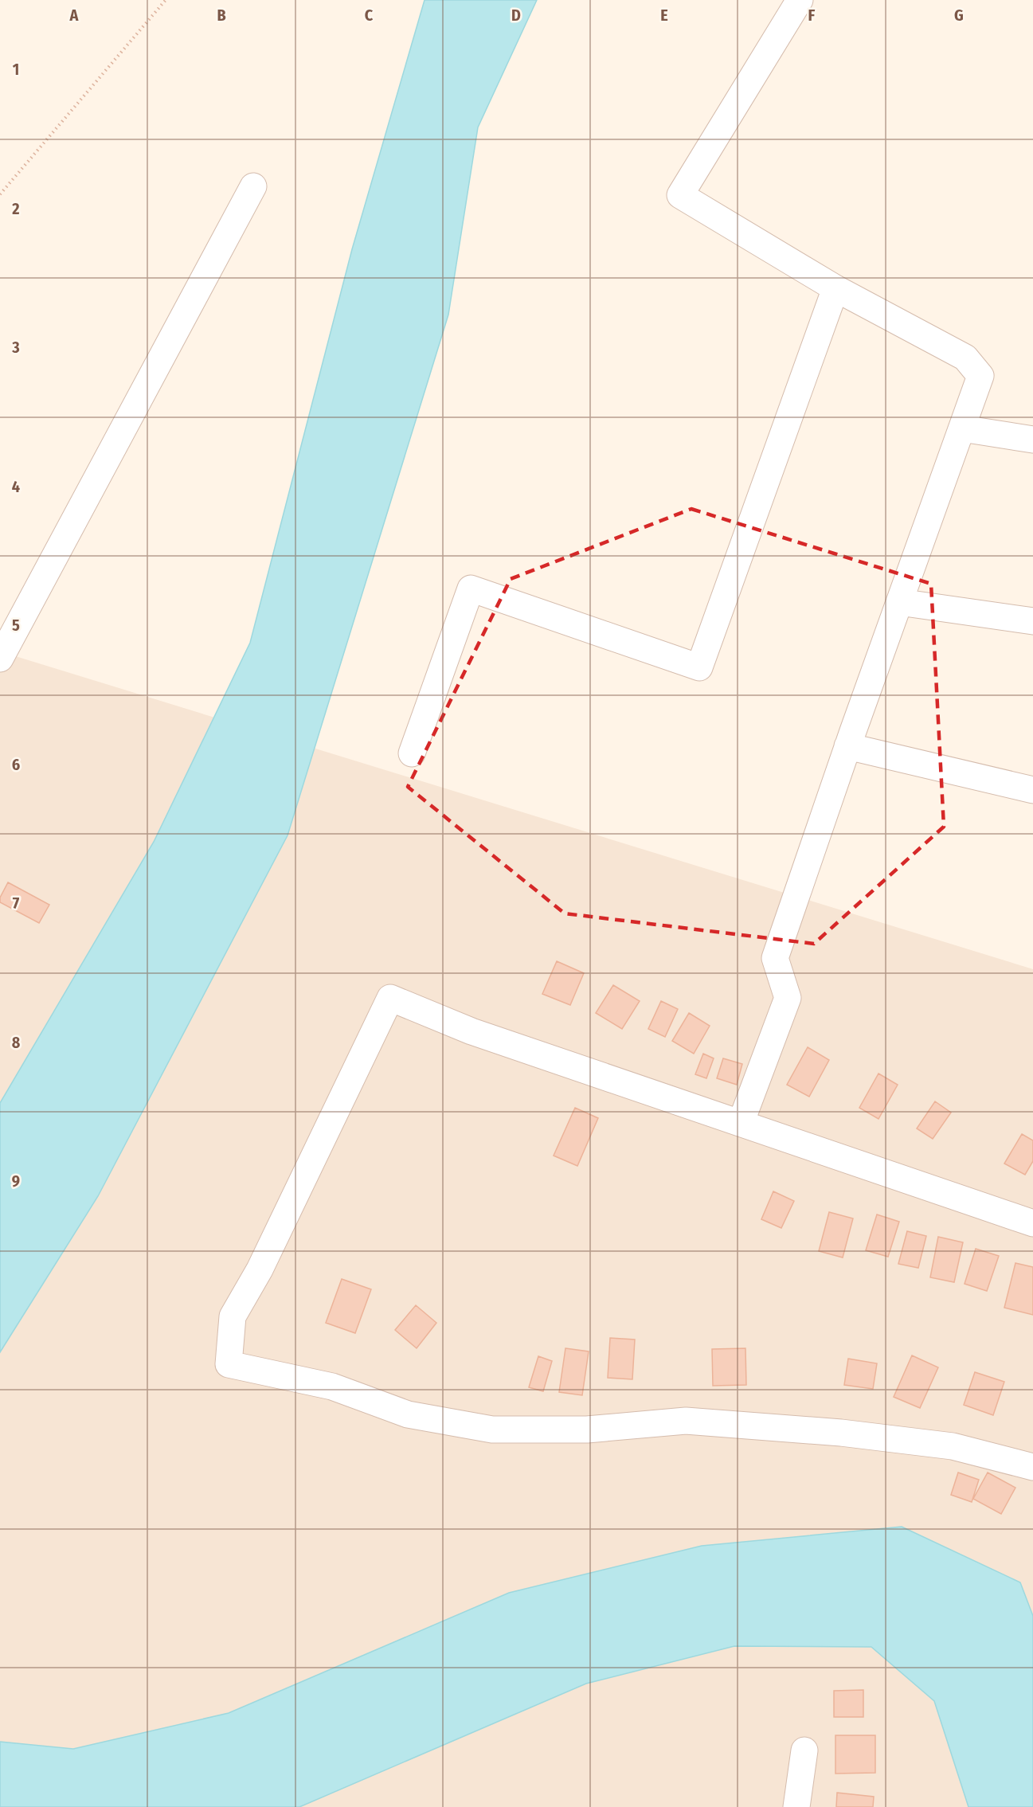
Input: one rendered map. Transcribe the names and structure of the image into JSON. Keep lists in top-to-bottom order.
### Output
{
  "grid": {
    "columns": [
      "A",
      "B",
      "C",
      "D",
      "E",
      "F",
      "G"
    ],
    "rows": [
      "1",
      "2",
      "3",
      "4",
      "5",
      "6",
      "7",
      "8",
      "9"
    ]
  }
}
